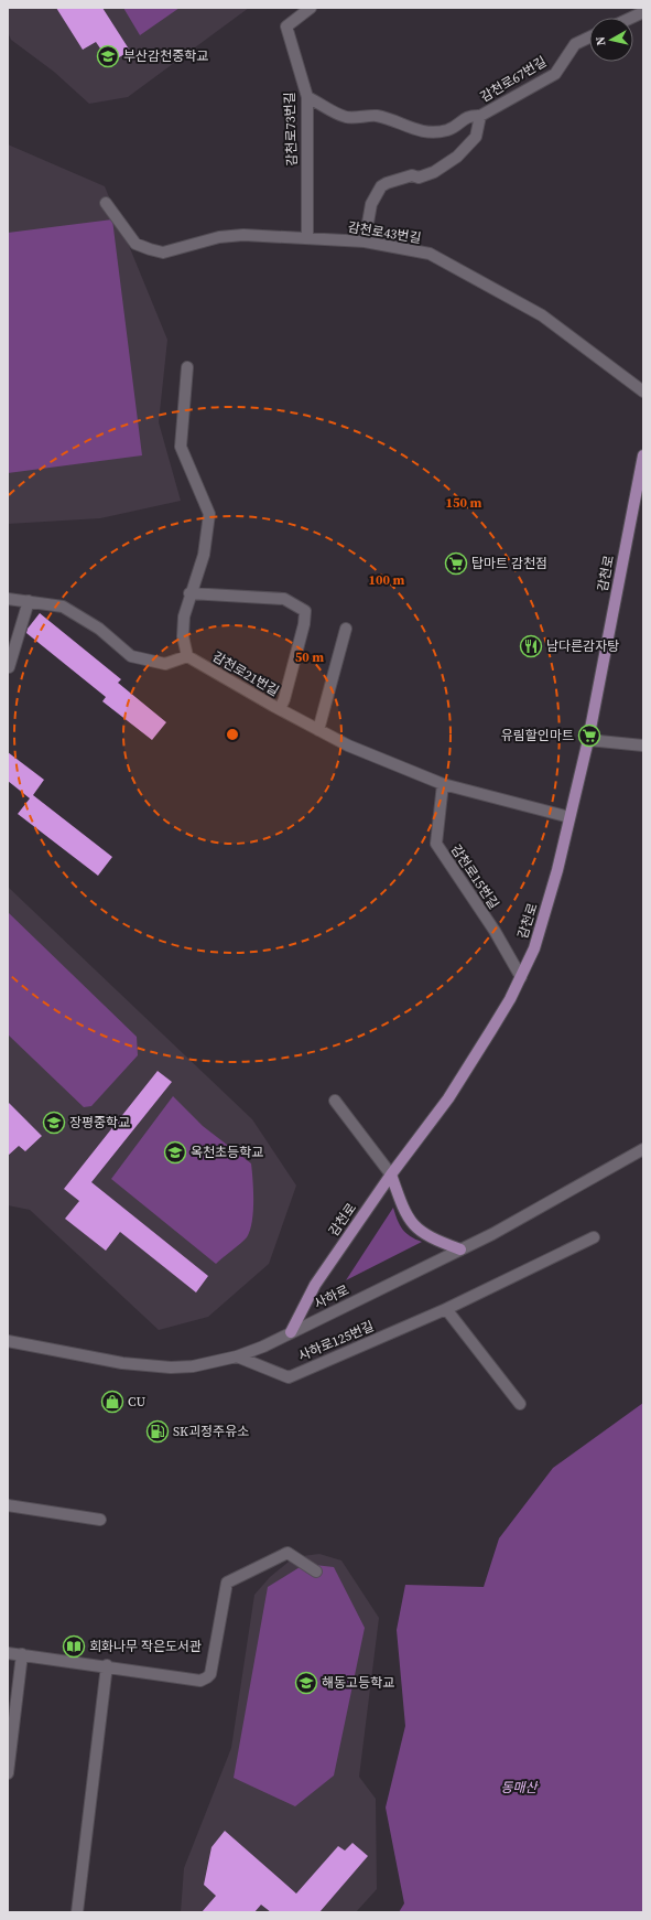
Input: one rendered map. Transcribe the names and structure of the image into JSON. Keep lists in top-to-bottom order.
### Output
{
  "streets": {
    "main road": ["감천로"],
    "street": [
      "감천로67번길",
      "감천로73번길",
      "감천로43번길",
      "감천로21번길",
      "감천로15번길",
      "사하로",
      "사하로125번길"
    ]
  },
  "crossings": [
    ["감천로67번길", "감천로73번길"],
    ["감천로73번길", "감천로43번길"],
    ["감천로", "감천로21번길"],
    ["감천로", "감천로15번길"],
    ["감천로", "사하로"],
    ["감천로21번길", "감천로15번길"],
    ["사하로", "사하로125번길"]
  ],
  "parks": ["동매산"],
  "places": {
    "school or university": [
      "부산감천중학교",
      "장평중학교",
      "옥천초등학교",
      "해동고등학교"
    ],
    "supermarket": ["탑마트 감천점", "유림할인마트"],
    "restaurant": ["남다른감자탕"],
    "shop": ["CU"],
    "fuel station": ["SK괴정주유소"],
    "library": ["회화나무 작은도서관"]
  },
  "north": "left",
  "rings": ["150 m", "100 m", "50 m"]
}
